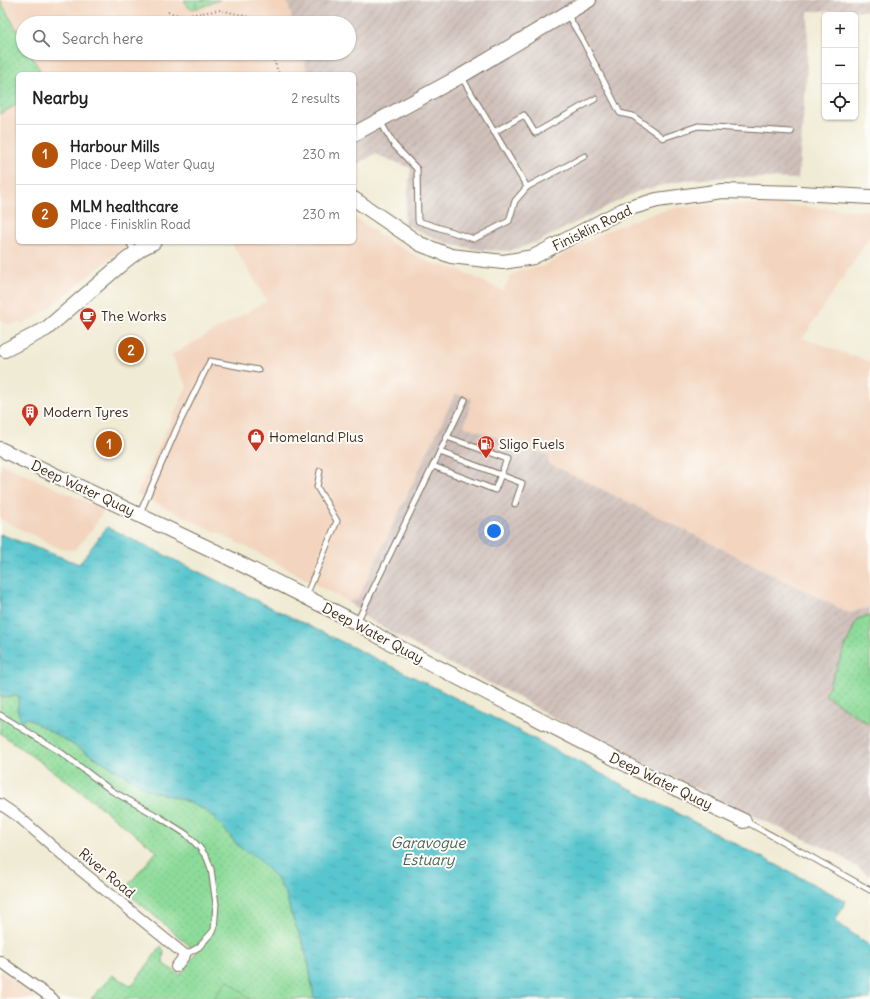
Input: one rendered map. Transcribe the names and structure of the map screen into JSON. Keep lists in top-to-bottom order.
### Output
{
  "streets": {
    "street": ["Finisklin Road", "Deep Water Quay", "River Road"]
  },
  "water": ["Garavogue Estuary"],
  "places": {
    "cafe": ["The Works"],
    "building": ["Modern Tyres"],
    "shop": ["Homeland Plus"],
    "fuel station": ["Sligo Fuels"]
  },
  "page": {
    "map_buttons": ["+", "−"],
    "search": "Search here",
    "heading": ["Nearby", "2 results"],
    "list": [
      {
        "mark": "1",
        "name": "Harbour Mills",
        "note": "Place · Deep Water Quay",
        "value": "230 m"
      },
      {
        "mark": "2",
        "name": "MLM healthcare",
        "note": "Place · Finisklin Road",
        "value": "230 m"
      }
    ],
    "pins": ["2", "1"]
  }
}
